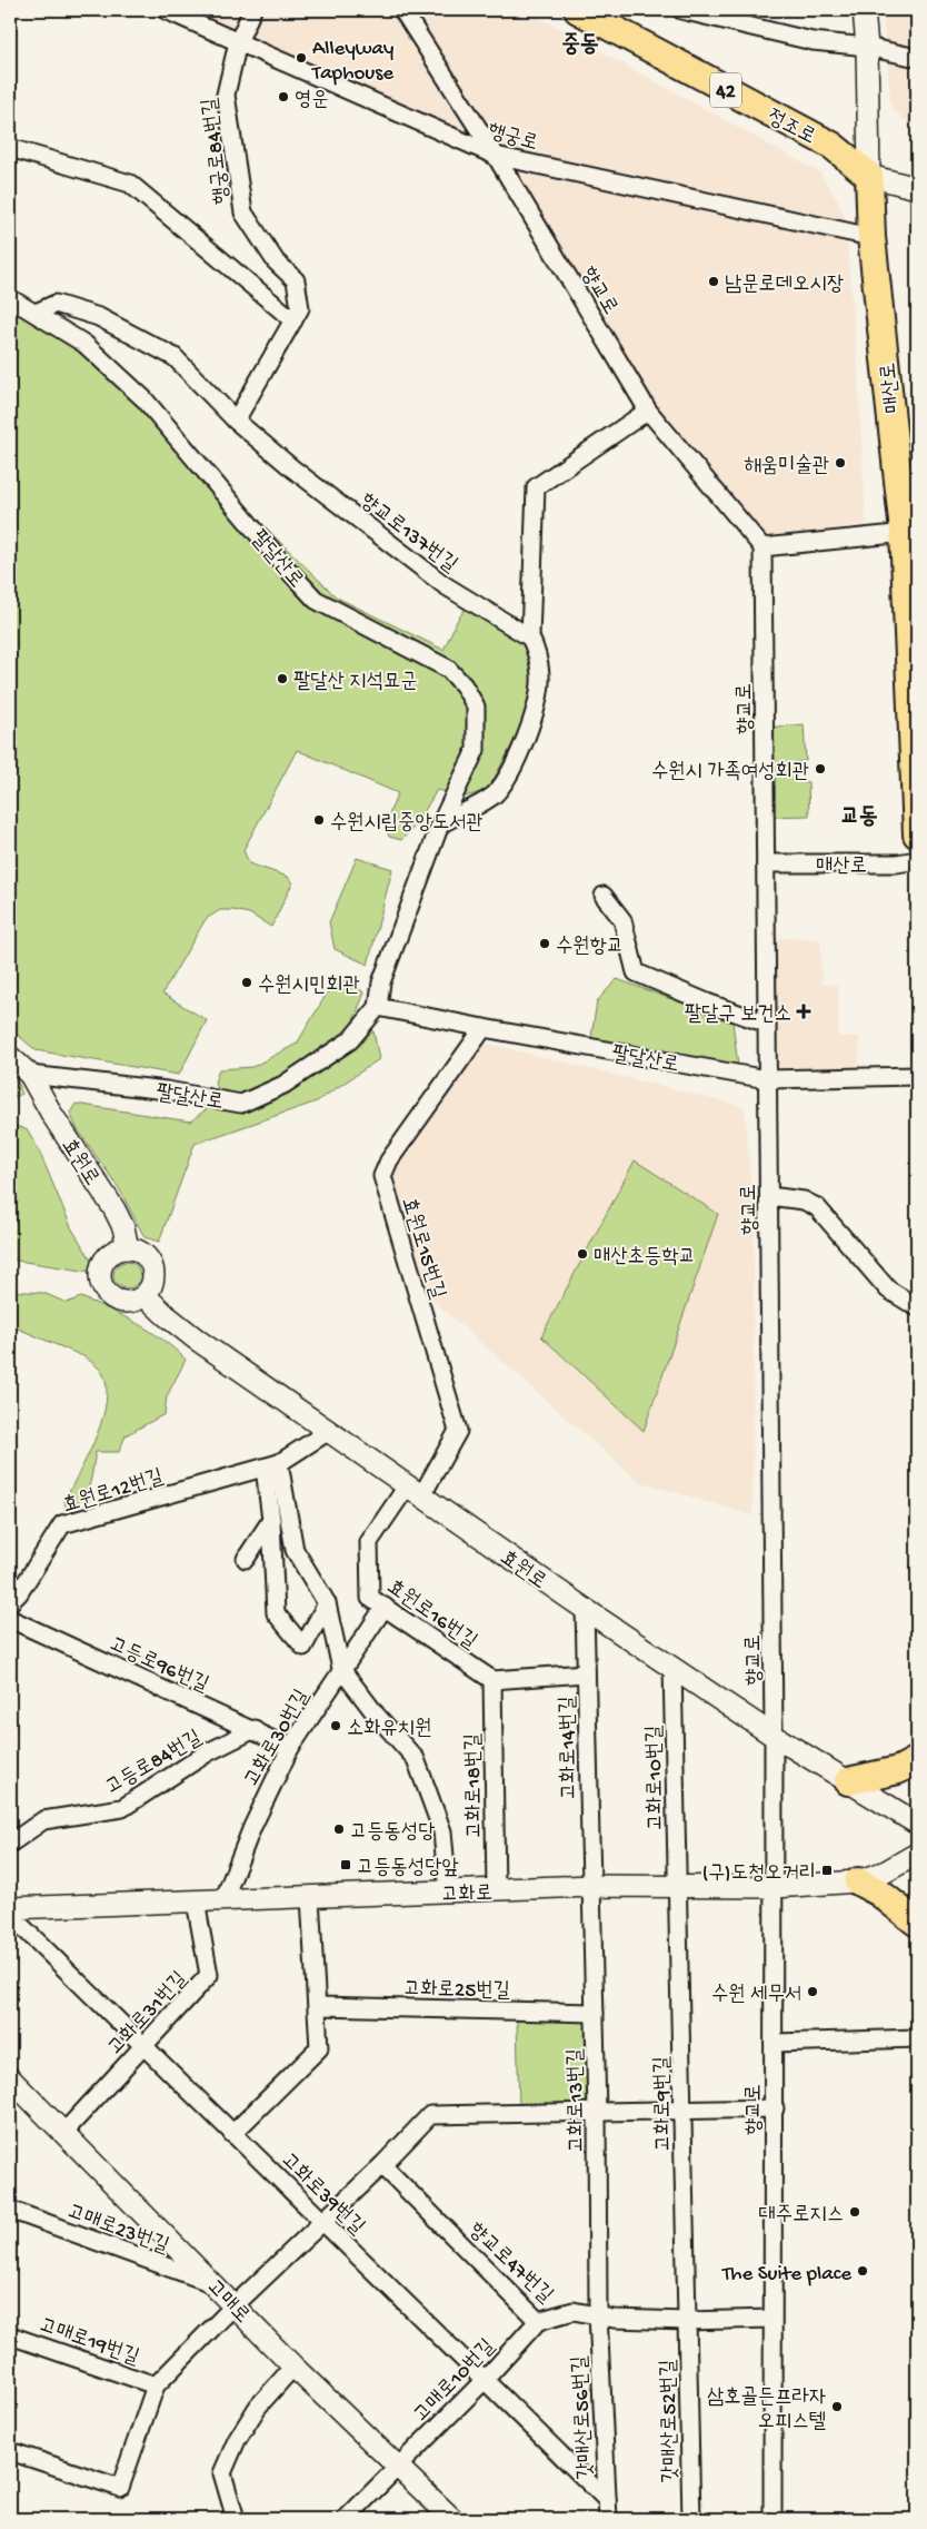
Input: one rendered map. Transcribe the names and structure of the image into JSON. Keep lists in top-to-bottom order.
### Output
{
  "streets": {
    "main road": ["42", "정조로", "매산로"],
    "street": [
      "행궁로",
      "행궁로84번길",
      "향교로",
      "향교로137번길",
      "팔달산로",
      "효원로",
      "효원로15번길",
      "효원로12번길",
      "효원로16번길",
      "고등로96번길",
      "고화로30번길",
      "고화로14번길",
      "고등로84번길",
      "고화로10번길",
      "고화로18번길",
      "고화로",
      "고화로25번길",
      "고화로31번길",
      "고화로13번길",
      "고화로9번길",
      "고화로39번길",
      "고매로23번길",
      "향교로47번길",
      "고매로",
      "고매로19번길",
      "고매로10번길",
      "갓매산로56번길",
      "갓매산로52번길"
    ]
  },
  "crossings": [
    ["정조로", "매산로"],
    ["행궁로", "행궁로84번길"],
    ["행궁로", "향교로"],
    ["행궁로", "매산로"],
    ["행궁로84번길", "향교로137번길"],
    ["향교로", "매산로"],
    ["향교로", "팔달산로"],
    ["향교로", "효원로"],
    ["향교로", "고화로"],
    ["향교로", "향교로47번길"],
    ["향교로137번길", "팔달산로"],
    ["팔달산로", "효원로"],
    ["팔달산로", "효원로15번길"],
    ["효원로", "효원로15번길"],
    ["효원로", "효원로12번길"],
    ["효원로", "효원로16번길"],
    ["효원로", "고화로14번길"],
    ["효원로", "고화로10번길"],
    ["효원로15번길", "효원로16번길"],
    ["효원로16번길", "고화로30번길"],
    ["효원로16번길", "고화로18번길"],
    ["고등로96번길", "고화로30번길"],
    ["고등로96번길", "고등로84번길"],
    ["고화로30번길", "고화로"],
    ["고화로14번길", "고화로"],
    ["고화로14번길", "고화로13번길"],
    ["고화로10번길", "고화로"],
    ["고화로10번길", "고화로9번길"],
    ["고화로18번길", "고화로"],
    ["고화로", "고화로31번길"],
    ["고화로", "고화로13번길"],
    ["고화로", "고화로9번길"],
    ["고화로25번길", "고화로13번길"],
    ["고화로31번길", "고화로39번길"],
    ["고화로31번길", "고매로"],
    ["고화로13번길", "향교로47번길"],
    ["고화로13번길", "고매로19번길"],
    ["고화로13번길", "갓매산로56번길"],
    ["고화로9번길", "향교로47번길"],
    ["고화로9번길", "갓매산로52번길"],
    ["고화로39번길", "고매로19번길"],
    ["고화로39번길", "고매로10번길"],
    ["고화로39번길", "갓매산로56번길"],
    ["고매로23번길", "고매로"],
    ["향교로47번길", "고매로19번길"],
    ["향교로47번길", "고매로10번길"],
    ["향교로47번길", "갓매산로56번길"],
    ["향교로47번길", "갓매산로52번길"],
    ["고매로", "고매로19번길"],
    ["고매로", "고매로10번길"]
  ],
  "districts": ["중동", "교동"],
  "places": {
    "other": [
      "Alleyway Taphouse",
      "영운",
      "남문로데오시장",
      "해움미술관",
      "팔달산 지석묘군",
      "수원시 가족여성회관",
      "수원시립중앙도서관",
      "수원항교",
      "수원시민회관",
      "매산초등학교",
      "소화유치원",
      "고등동성당",
      "수원 세무서",
      "대주로지스",
      "The Suite place",
      "삼호골든프라자 오피스텔"
    ],
    "health": ["팔달구 보건소"],
    "transit": ["고등동성당앞", "(구)도청오거리"]
  }
}
